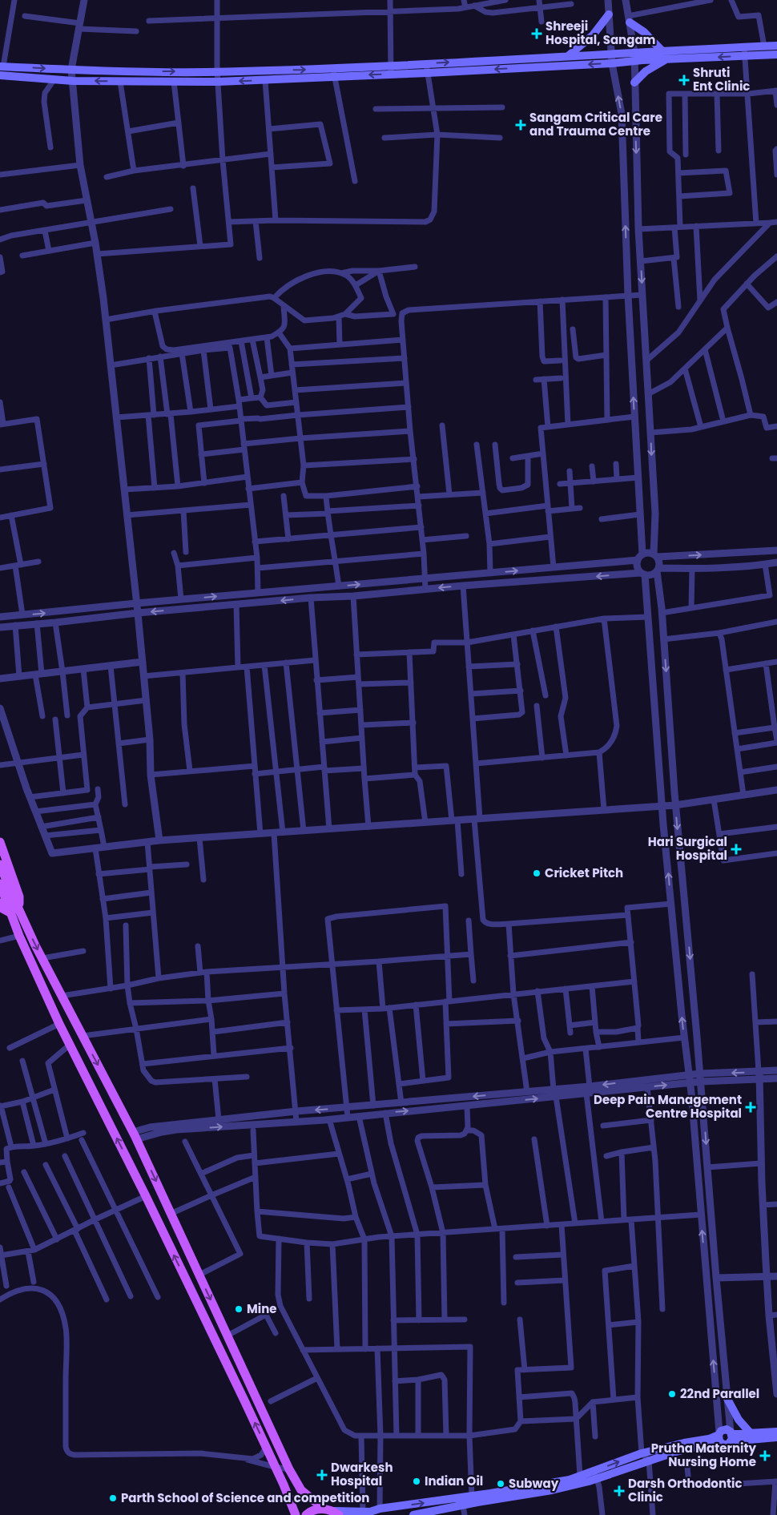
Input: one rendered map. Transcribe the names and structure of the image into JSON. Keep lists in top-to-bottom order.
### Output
{
  "places": {
    "health": [
      "Shreeji Hospital, Sangam",
      "Shruti Ent Clinic",
      "Sangam Critical Care and Trauma Centre",
      "Hari Surgical Hospital",
      "Deep Pain Management Centre Hospital",
      "Prutha Maternity Nursing Home",
      "Dwarkesh Hospital",
      "Darsh Orthodontic Clinic"
    ],
    "other": [
      "Cricket Pitch",
      "Mine",
      "22nd Parallel",
      "Indian Oil",
      "Subway",
      "Parth School of Science and competition"
    ]
  }
}
